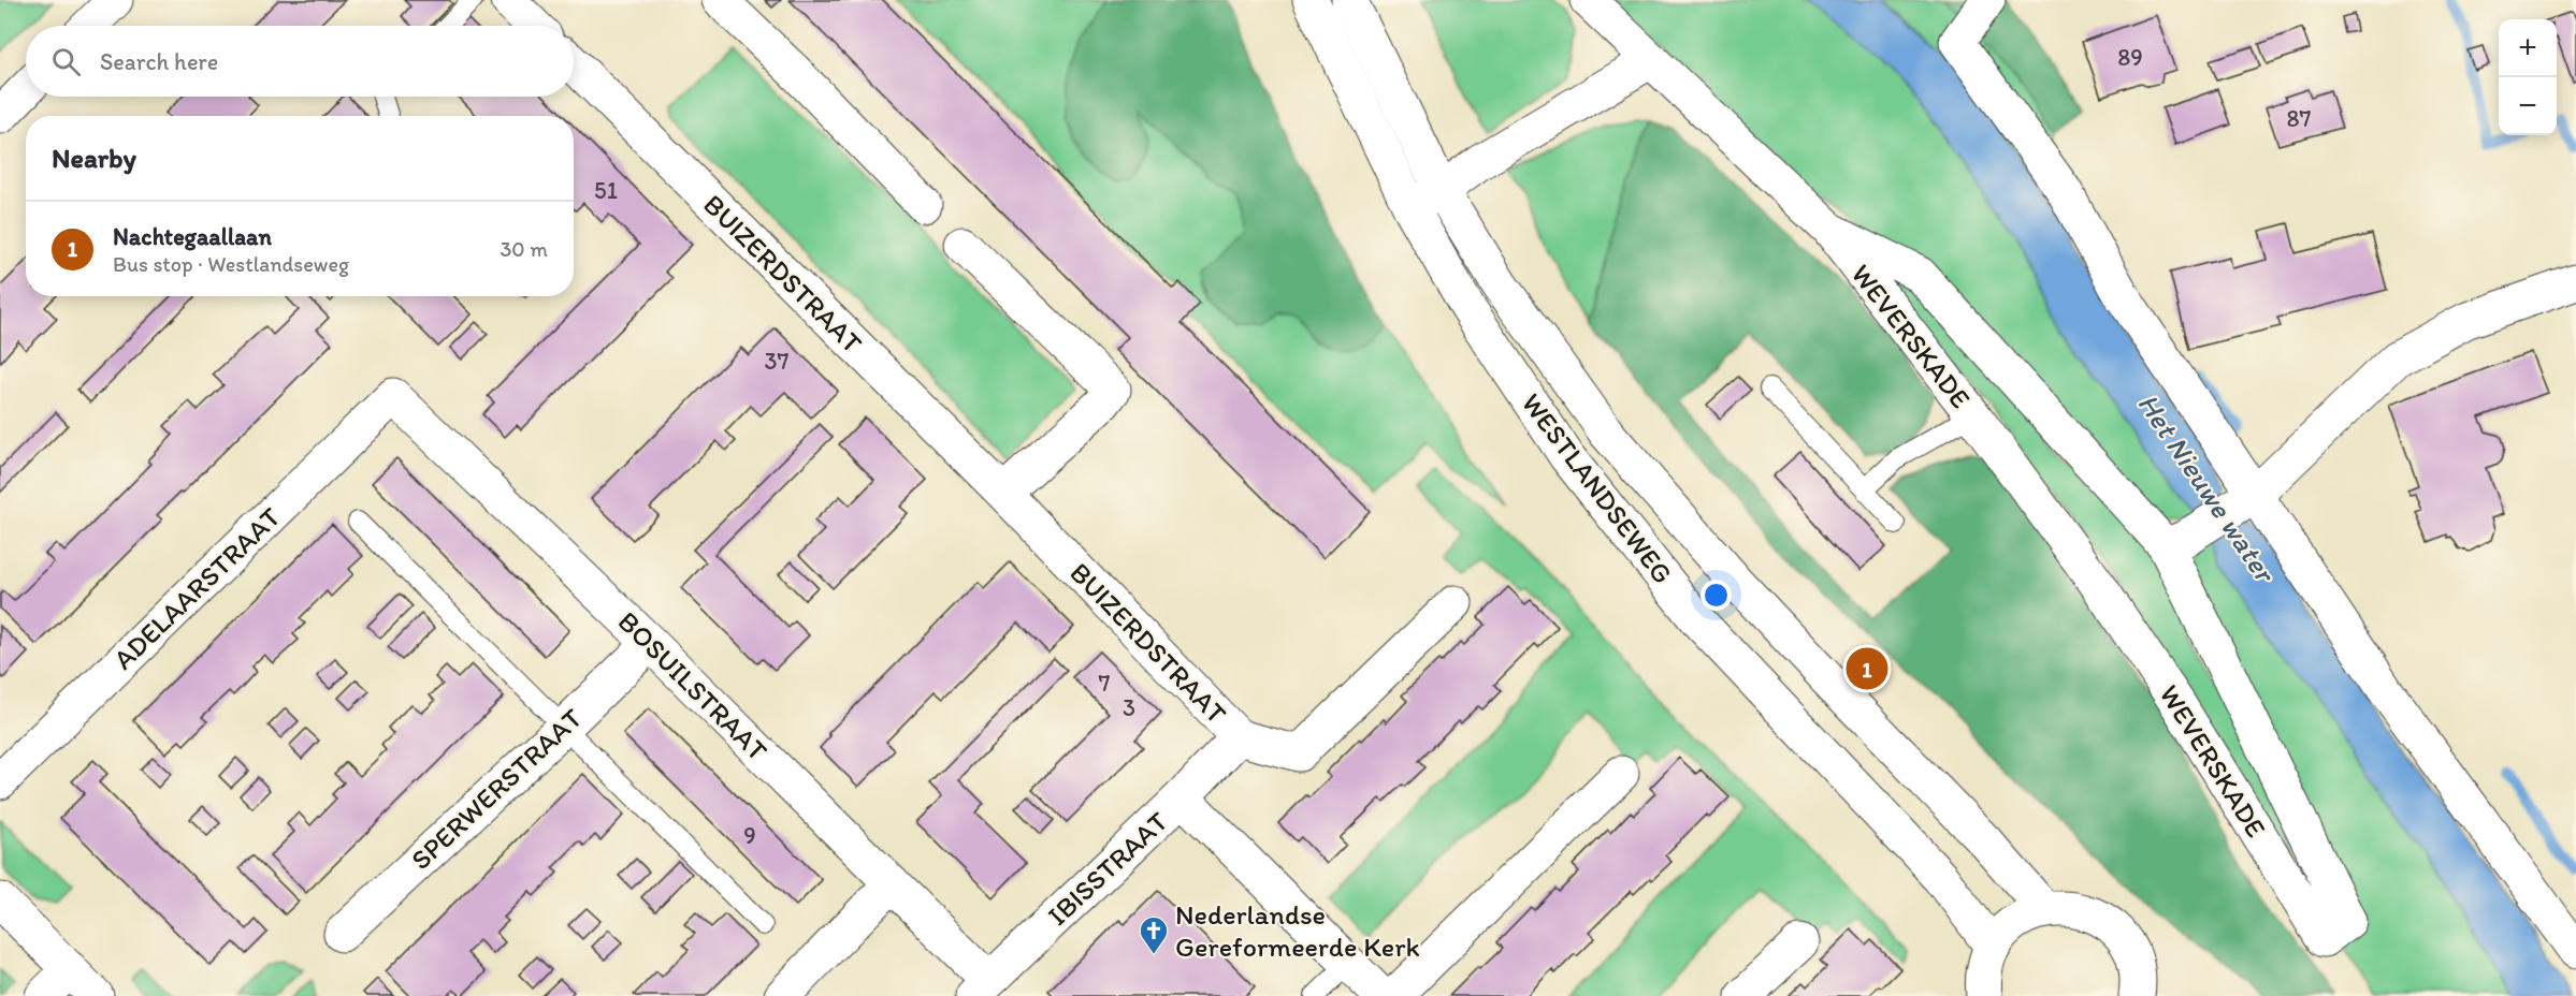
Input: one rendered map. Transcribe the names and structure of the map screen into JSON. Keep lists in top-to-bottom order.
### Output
{
  "streets": {
    "street": [
      "BUIZERDSTRAAT",
      "WEVERSKADE",
      "WESTLANDSEWEG",
      "ADELAARSTRAAT",
      "BOSUILSTRAAT",
      "SPERWERSTRAAT",
      "IBISSTRAAT"
    ]
  },
  "crossings": [
    ["BUIZERDSTRAAT", "IBISSTRAAT"],
    ["ADELAARSTRAAT", "BOSUILSTRAAT"],
    ["BOSUILSTRAAT", "SPERWERSTRAAT"],
    ["BOSUILSTRAAT", "IBISSTRAAT"]
  ],
  "water": ["Het Nieuwe water"],
  "places": {
    "church": ["Nederlandse Gereformeerde Kerk"]
  },
  "house_numbers": [
    "89",
    "87",
    "51",
    "37",
    "7",
    "3",
    "9"
  ],
  "page": {
    "map_buttons": ["+", "−"],
    "search": "Search here",
    "heading": "Nearby",
    "list": [
      {
        "mark": "1",
        "name": "Nachtegaallaan",
        "note": "Bus stop · Westlandseweg",
        "value": "30 m"
      }
    ],
    "pins": "1"
  }
}
